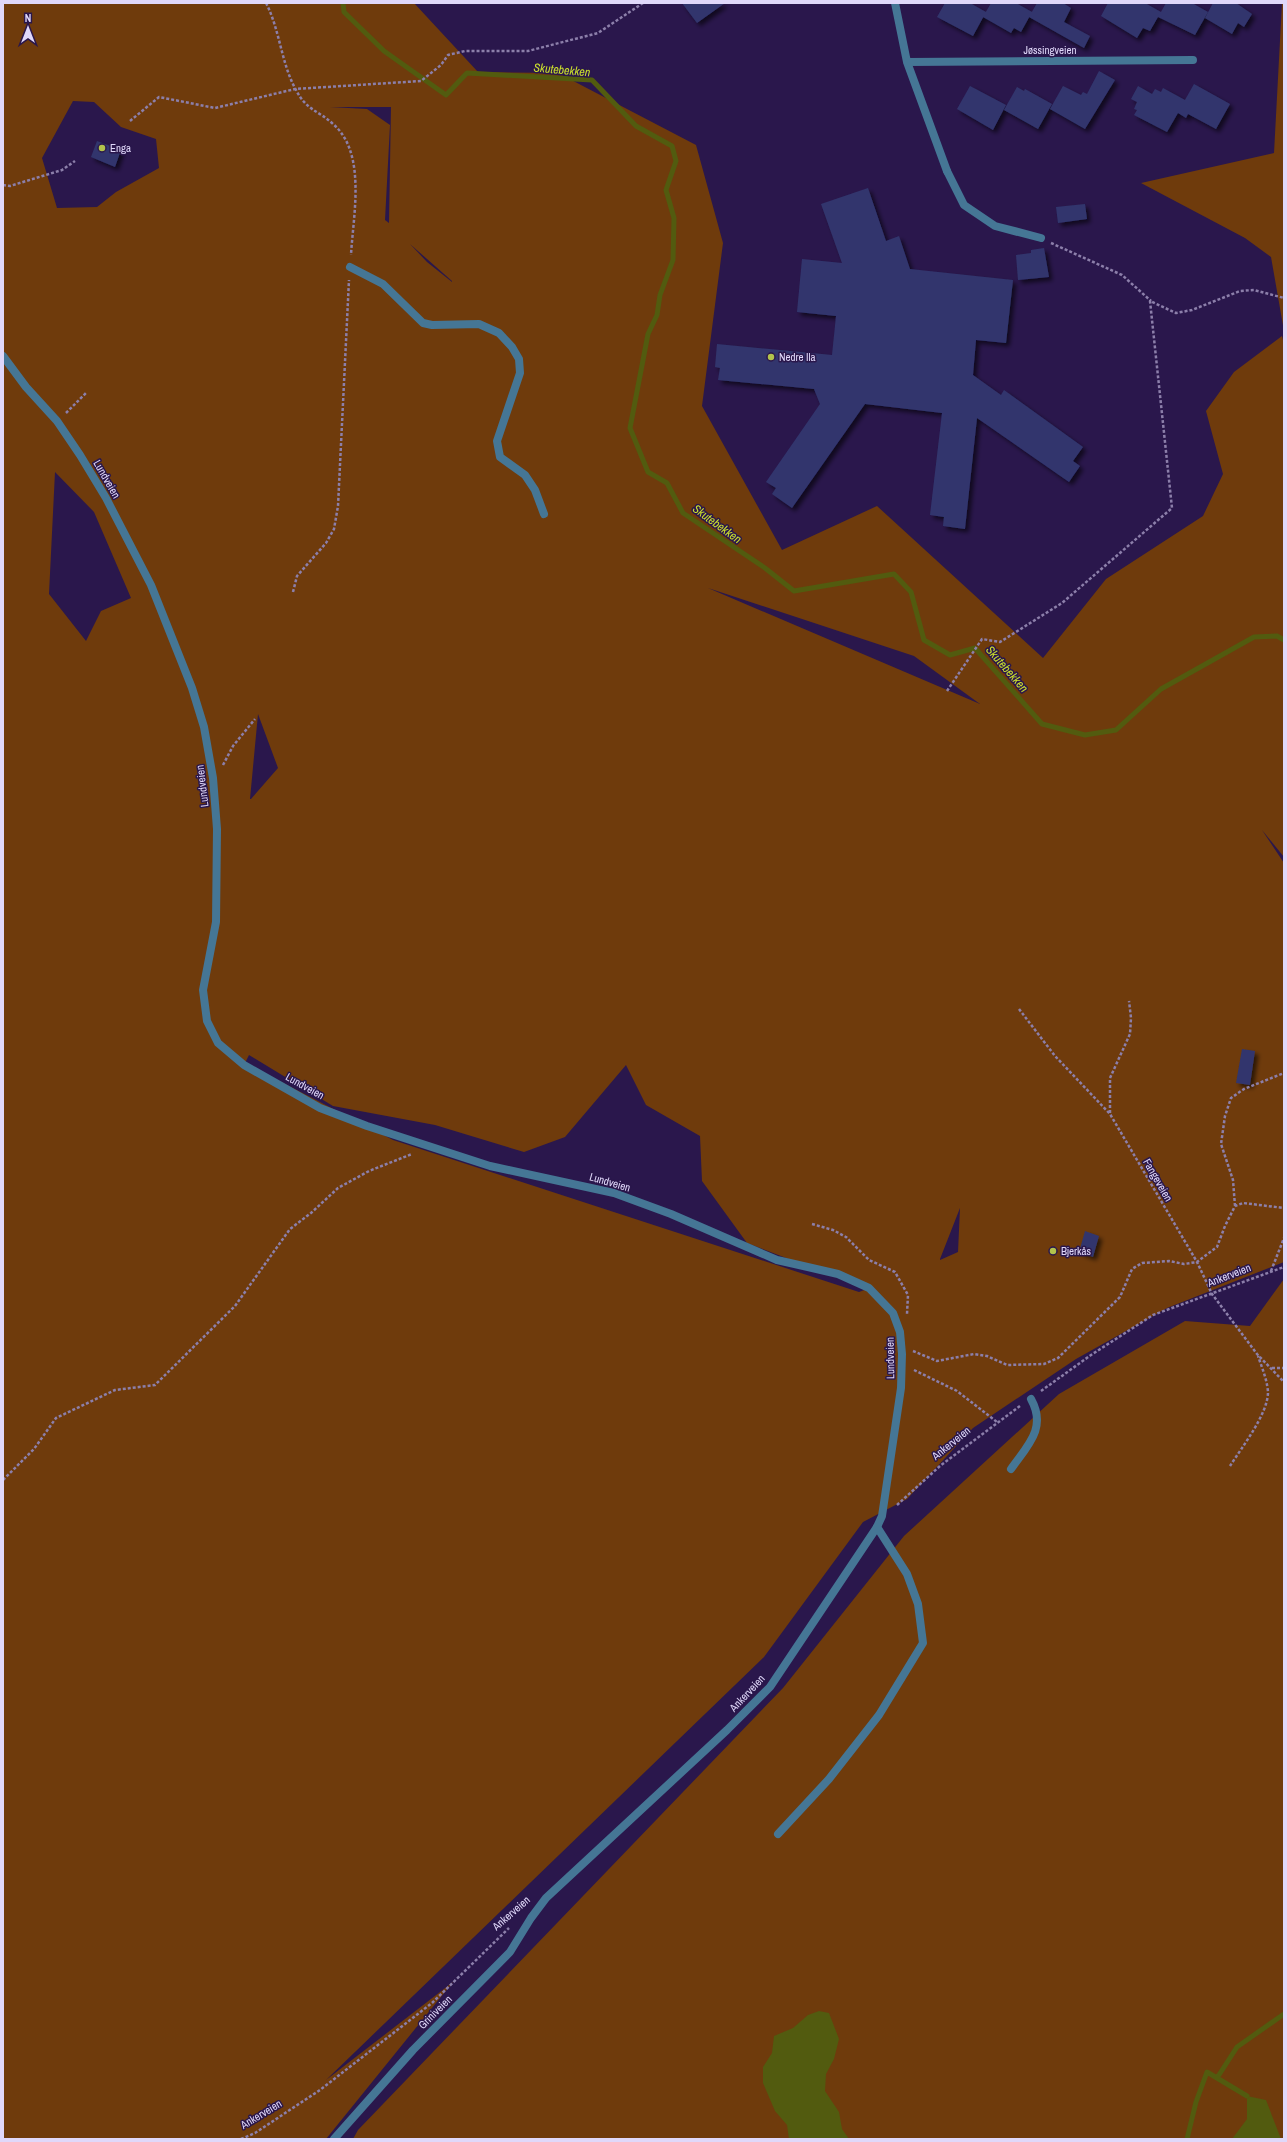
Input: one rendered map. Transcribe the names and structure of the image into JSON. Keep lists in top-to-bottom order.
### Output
{
  "streets": {
    "street": [
      "Jøssingveien",
      "Lundveien",
      "Ankerveien",
      "Griniveien"
    ],
    "path": ["Fangeveien"]
  },
  "crossings": [
    ["Lundveien", "Ankerveien"],
    ["Fangeveien", "Ankerveien"],
    ["Ankerveien", "Griniveien"]
  ],
  "water": ["Skutebekken"],
  "places": ["Enga", "Nedre Ila", "Bjerkås"],
  "north": "top"
}
